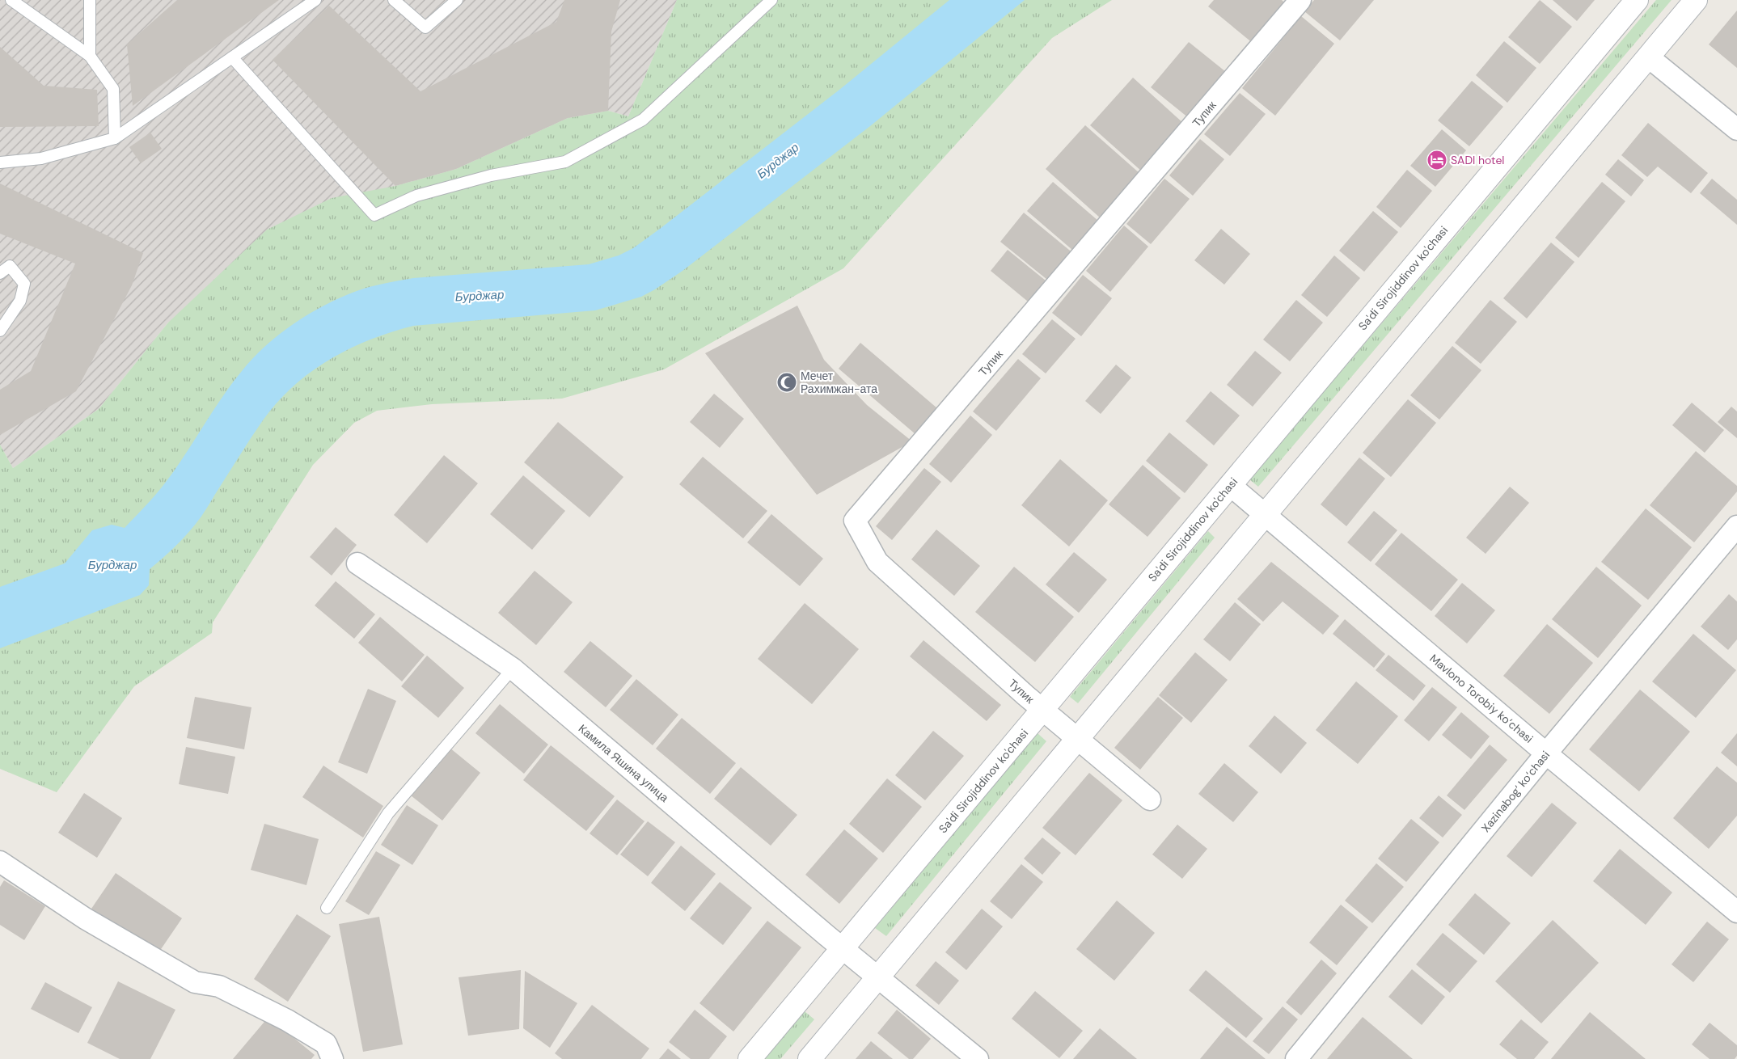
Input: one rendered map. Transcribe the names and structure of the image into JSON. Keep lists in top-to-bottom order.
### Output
{
  "streets": {
    "street": [
      "Тупик",
      "Sa'di Sirojiddinov ko'chasi",
      "Mavlono Torobiy ko‘chasi",
      "Камила Яшина улица",
      "Xazinabog‘ ko‘chasi"
    ]
  },
  "crossings": [
    ["Тупик", "Sa'di Sirojiddinov ko'chasi"],
    ["Sa'di Sirojiddinov ko'chasi", "Mavlono Torobiy ko‘chasi"],
    ["Sa'di Sirojiddinov ko'chasi", "Камила Яшина улица"],
    ["Mavlono Torobiy ko‘chasi", "Xazinabog‘ ko‘chasi"]
  ],
  "water": ["Бурджар"],
  "places": {
    "hotel": ["SADI hotel"],
    "mosque": ["Мечет Рахимжан-ата"]
  }
}
